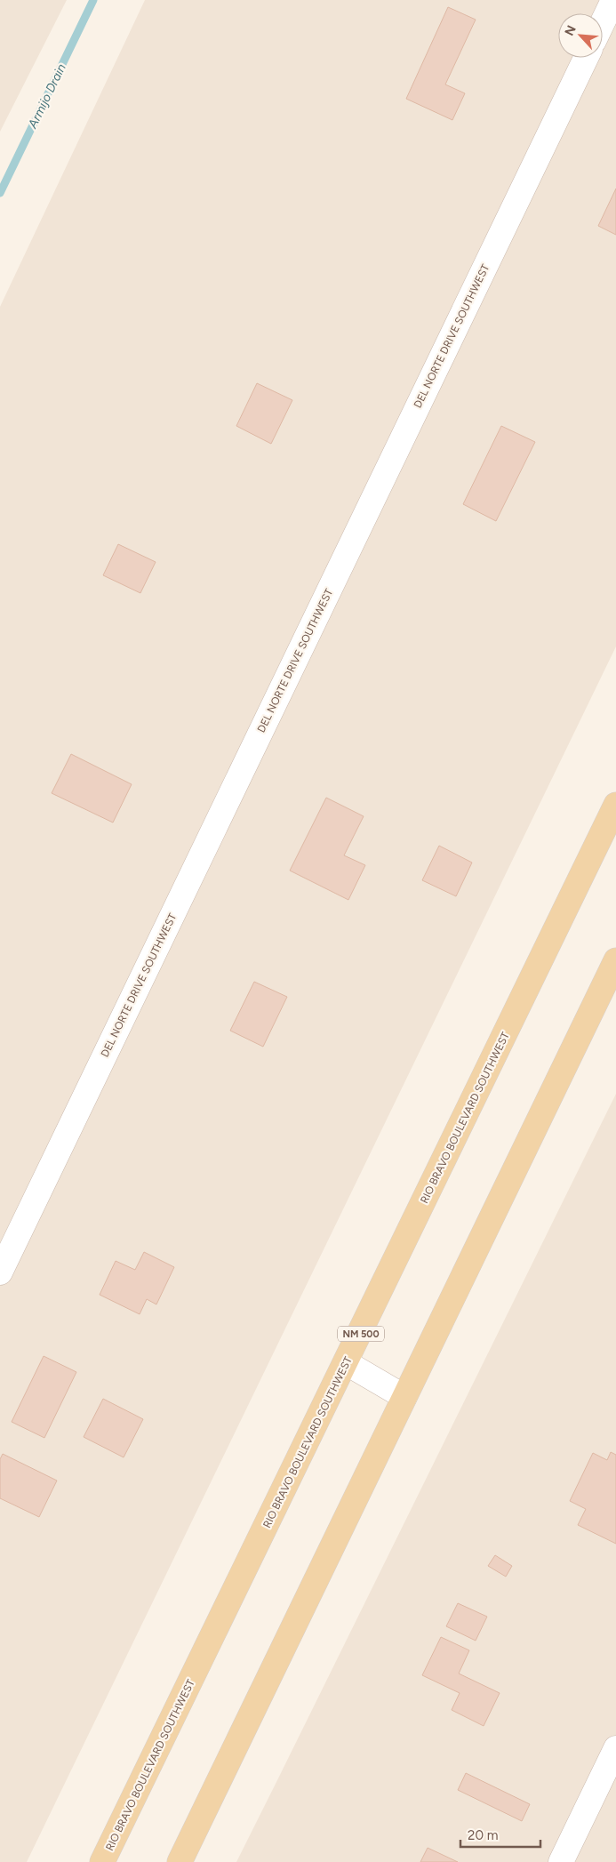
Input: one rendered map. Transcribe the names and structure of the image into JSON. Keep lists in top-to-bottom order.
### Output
{
  "streets": {
    "main road": ["RIO BRAVO BOULEVARD SOUTHWEST", "NM 500"],
    "street": ["DEL NORTE DRIVE SOUTHWEST"]
  },
  "water": ["Armijo Drain"],
  "scale_bar": "20 m",
  "north": "top left"
}
